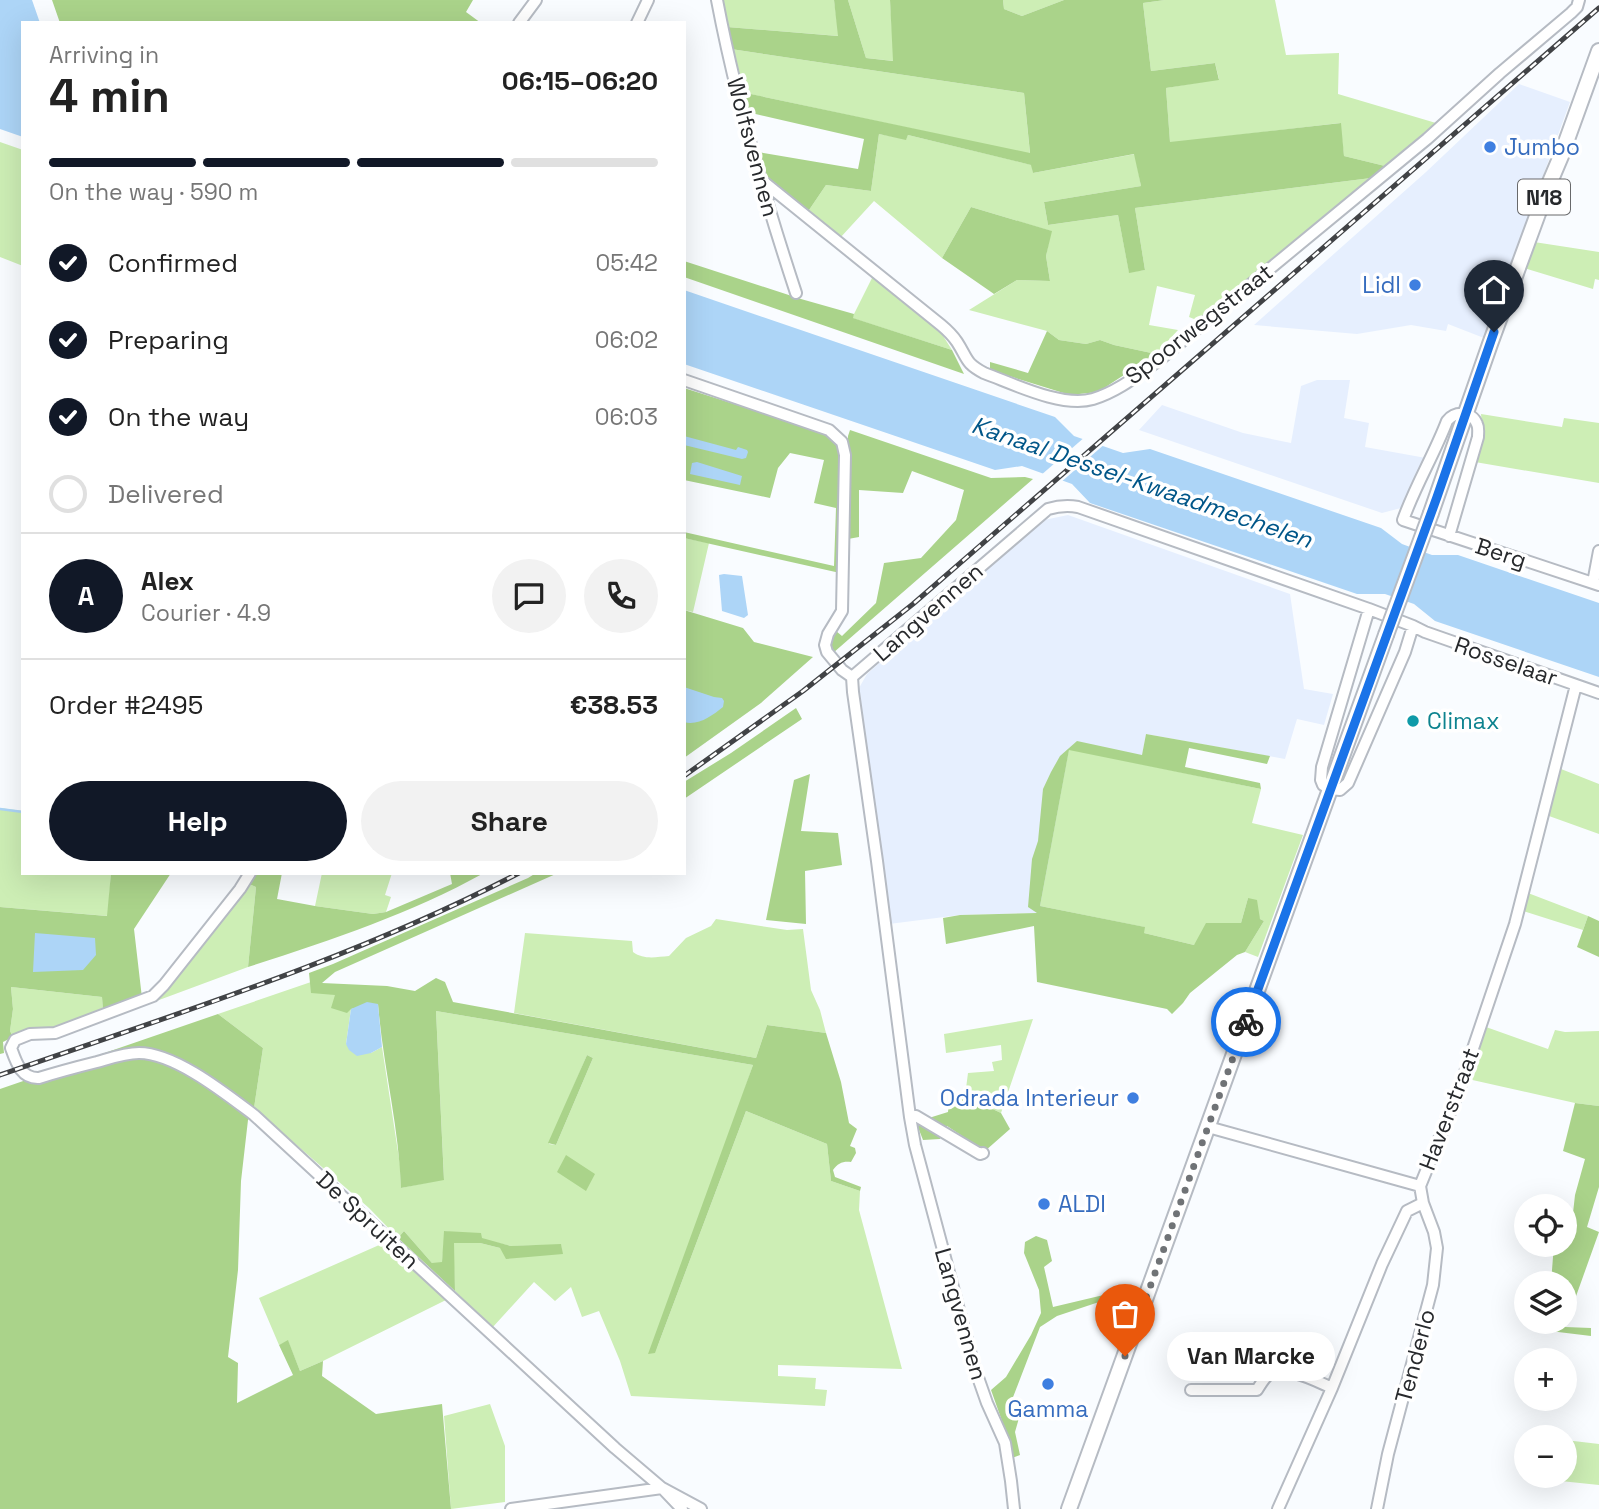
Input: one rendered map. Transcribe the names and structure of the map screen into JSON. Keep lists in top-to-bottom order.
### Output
{
  "streets": {
    "main road": ["N18"],
    "street": [
      "Wolfsvennen",
      "Spoorwegstraat",
      "Berg",
      "Langvennen",
      "Rosselaar",
      "Haverstraat",
      "De Spruiten",
      "Tenderlo"
    ]
  },
  "crossings": [
    ["Wolfsvennen", "Spoorwegstraat"],
    ["N18", "Berg"],
    ["Langvennen", "Rosselaar"],
    ["Rosselaar", "Haverstraat"],
    ["Haverstraat", "Tenderlo"]
  ],
  "water": ["Kanaal Dessel-Kwaadmechelen"],
  "places": [
    "Jumbo",
    "Lidl",
    "Climax",
    "Odrada Interieur",
    "ALDI",
    "Van Marcke",
    "Gamma"
  ],
  "page": {
    "heading": ["4 min", "Arriving in", "06:15–06:20"],
    "panel": [
      "Alex",
      "Courier · 4.9",
      "Order #2495",
      "€38.53"
    ],
    "bar": "On the way · 590 m",
    "list": [
      ["Confirmed", "05:42"],
      ["Preparing", "06:02"],
      ["On the way", "06:03"],
      "Delivered"
    ],
    "round": "A",
    "buttons": ["Help", "Share"],
    "map_buttons": ["+", "−"],
    "bubble": "Van Marcke"
  }
}
